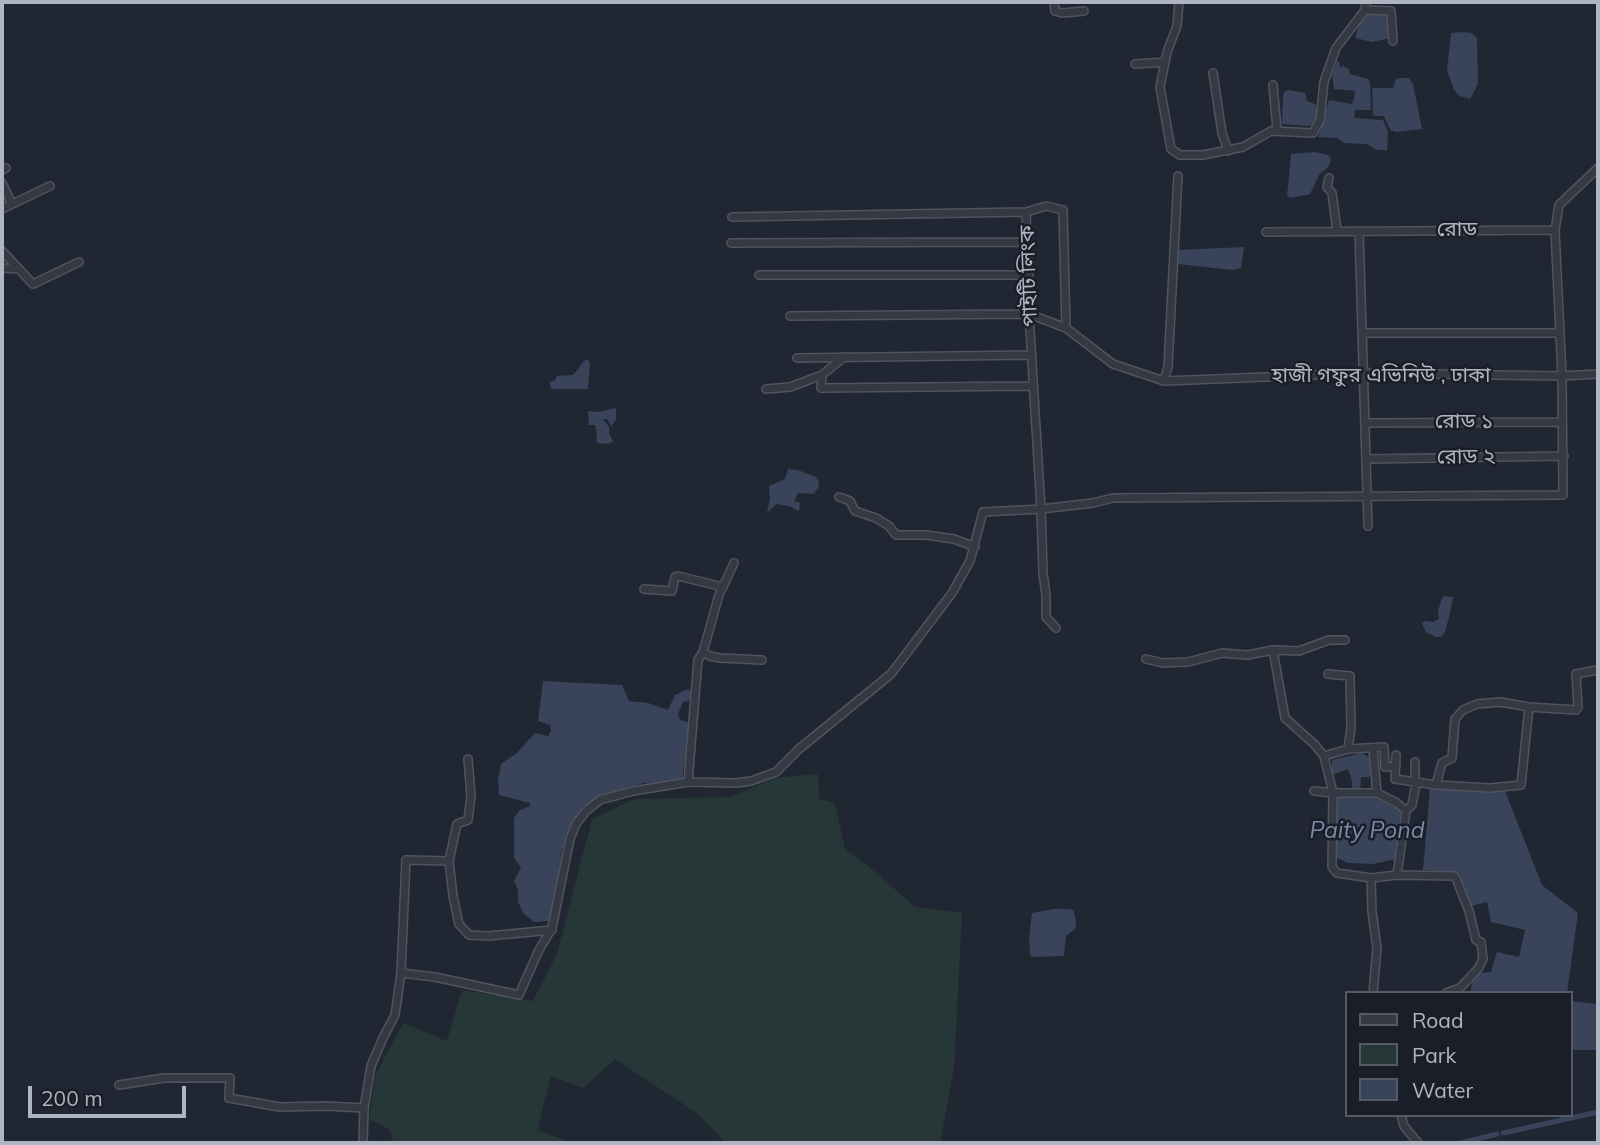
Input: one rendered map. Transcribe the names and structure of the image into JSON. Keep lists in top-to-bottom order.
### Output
{
  "streets": {
    "street": [
      "রোড",
      "পাইটি লিংক",
      "হাজী গফুর এভিনিউ , ঢাকা",
      "রোড ১",
      "রোড ২"
    ]
  },
  "water": ["Paity Pond"],
  "legend": ["Road", "Park", "Water"],
  "scale_bar": "200 m"
}
